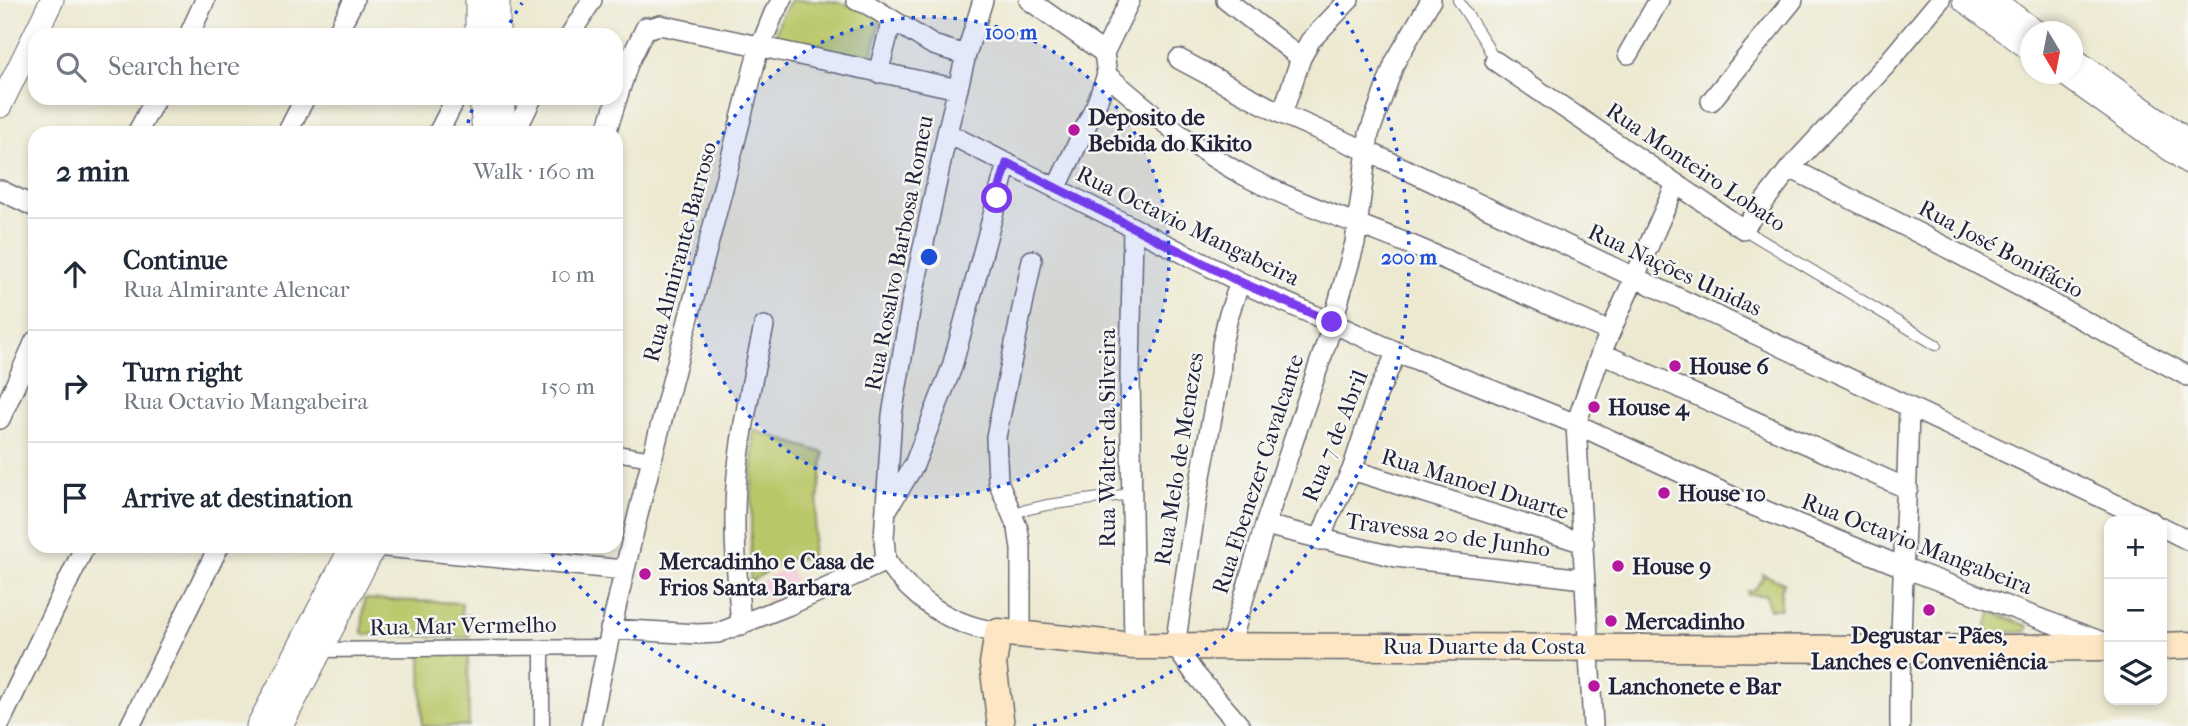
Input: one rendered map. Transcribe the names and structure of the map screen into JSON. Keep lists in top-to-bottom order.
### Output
{
  "streets": {
    "main road": ["Rua Duarte da Costa"],
    "street": [
      "Rua Monteiro Lobato",
      "Rua Octavio Mangabeira",
      "Rua José Bonifácio",
      "Rua Almirante Barroso",
      "Rua Rosalvo Barbosa Romeu",
      "Rua Nações Unidas",
      "Rua 7 de Abril",
      "Rua Walter da Silveira",
      "Rua Melo de Menezes",
      "Rua Ebenezer Cavalcante",
      "Rua Manoel Duarte",
      "Travessa 20 de Junho",
      "Rua Mar Vermelho"
    ]
  },
  "crossings": [
    ["Rua Octavio Mangabeira", "Rua Rosalvo Barbosa Romeu"],
    ["Rua Octavio Mangabeira", "Rua 7 de Abril"],
    ["Rua Octavio Mangabeira", "Rua Walter da Silveira"],
    ["Rua Octavio Mangabeira", "Rua Melo de Menezes"],
    ["Rua Octavio Mangabeira", "Rua Ebenezer Cavalcante"],
    ["Rua Almirante Barroso", "Rua Mar Vermelho"],
    ["Rua Rosalvo Barbosa Romeu", "Rua Duarte da Costa"],
    ["Rua Nações Unidas", "Rua Ebenezer Cavalcante"],
    ["Rua 7 de Abril", "Rua Manoel Duarte"],
    ["Rua 7 de Abril", "Travessa 20 de Junho"],
    ["Rua Walter da Silveira", "Rua Duarte da Costa"],
    ["Rua Melo de Menezes", "Rua Duarte da Costa"],
    ["Rua Ebenezer Cavalcante", "Travessa 20 de Junho"],
    ["Rua Ebenezer Cavalcante", "Rua Duarte da Costa"]
  ],
  "places": [
    "Deposito de Bebida do Kikito",
    "House 6",
    "House 4",
    "House 10",
    "House 9",
    "Mercadinho e Casa de Frios Santa Barbara",
    "Degustar - Pães, Lanches e Conveniência",
    "Mercadinho",
    "Lanchonete e Bar"
  ],
  "north": "bottom",
  "page": {
    "search": "Search here",
    "heading": ["2 min", "Walk · 160 m"],
    "list": [
      ["Continue", "Rua Almirante Alencar", "10 m"],
      ["Turn right", "Rua Octavio Mangabeira", "150 m"],
      "Arrive at destination"
    ],
    "map_buttons": ["+", "−"]
  },
  "rings": ["100 m", "200 m"]
}
